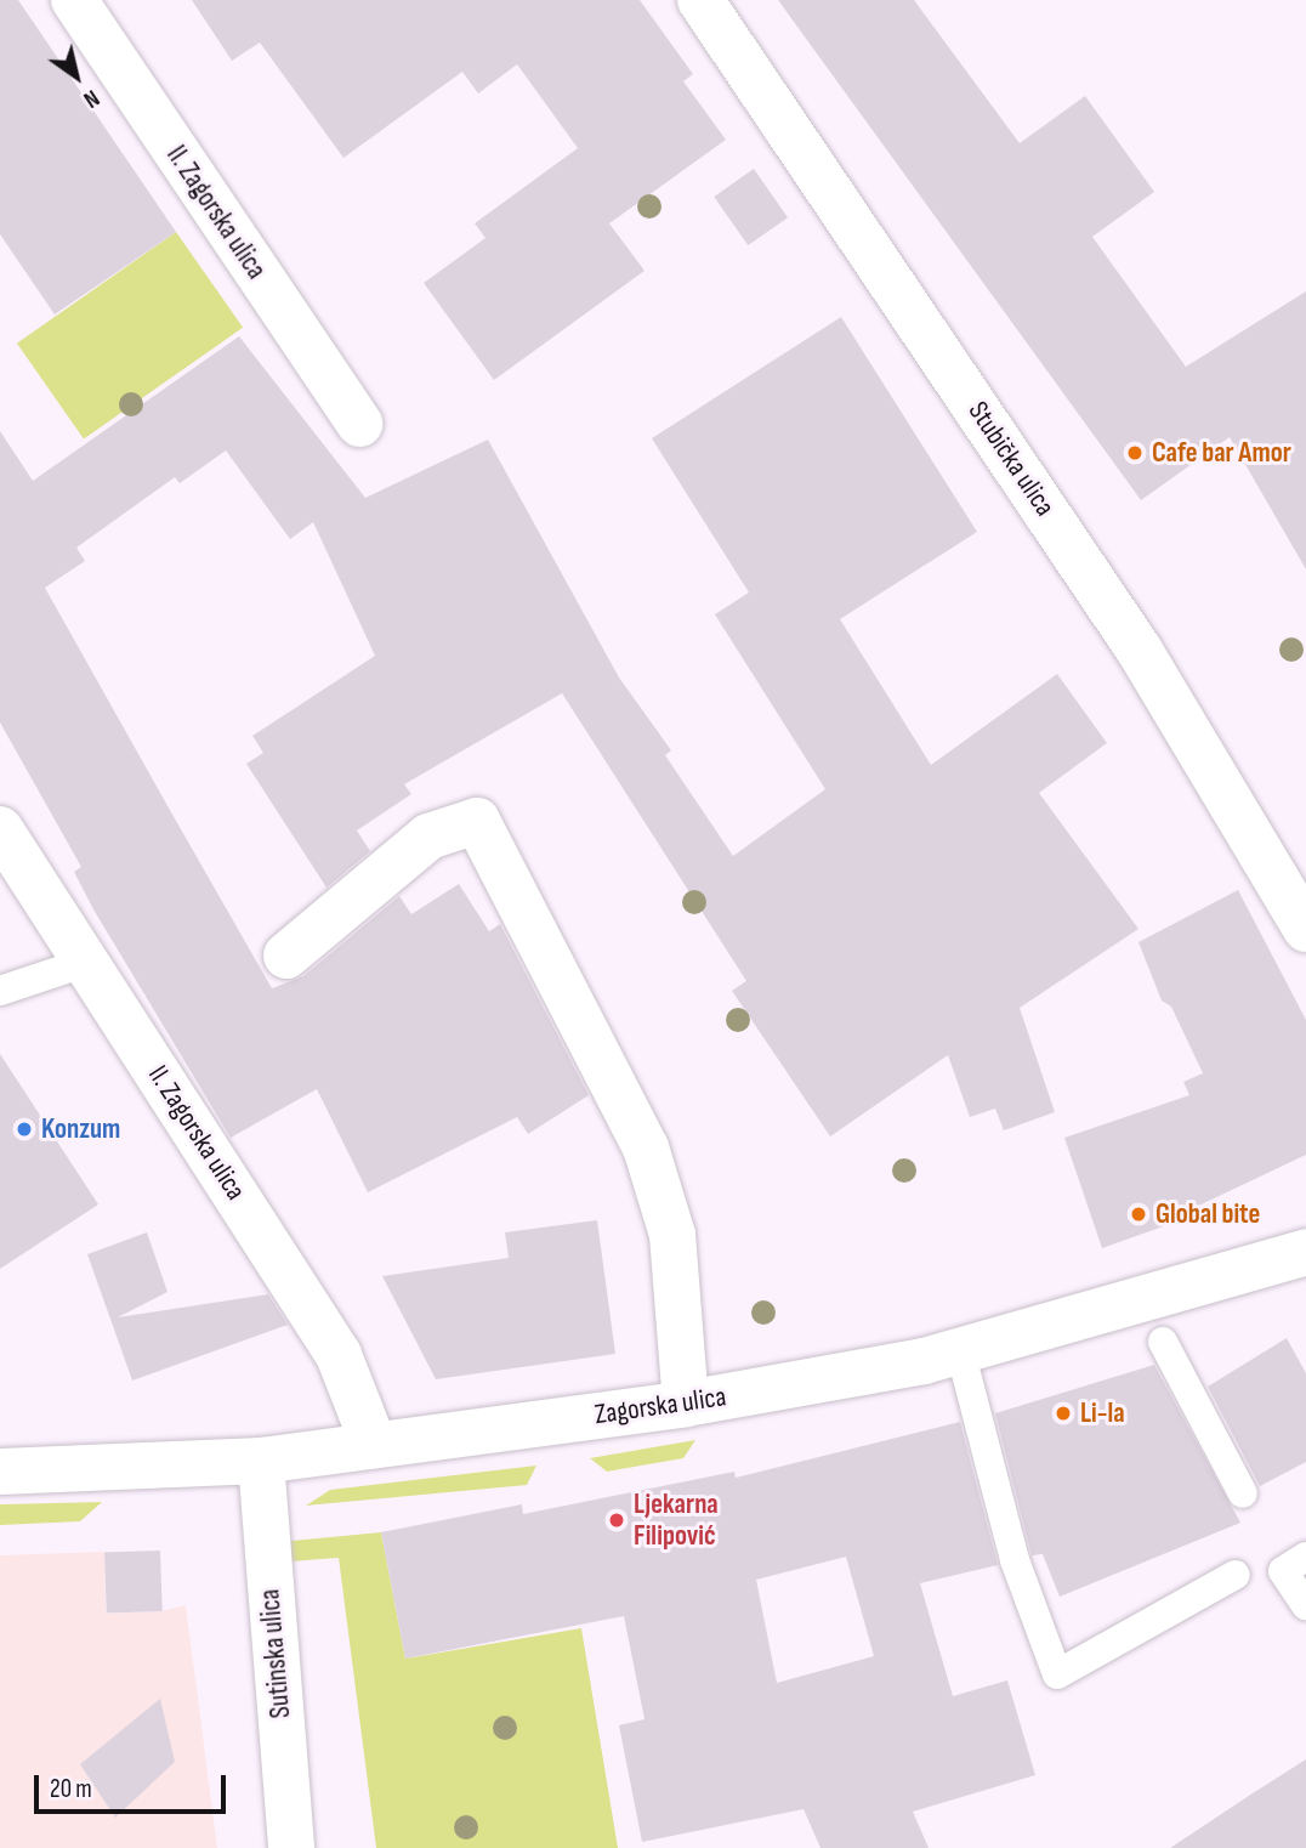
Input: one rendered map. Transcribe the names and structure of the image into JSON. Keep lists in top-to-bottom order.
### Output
{
  "streets": {
    "street": [
      "II. Zagorska ulica",
      "Stubička ulica",
      "Zagorska ulica",
      "Sutinska ulica"
    ]
  },
  "crossings": [
    ["II. Zagorska ulica", "Zagorska ulica"],
    ["Zagorska ulica", "Sutinska ulica"]
  ],
  "places": [
    "Cafe bar Amor",
    "Konzum",
    "Global bite",
    "Li-la",
    "Ljekarna Filipović"
  ],
  "scale_bar": "20 m",
  "north": "bottom right"
}
